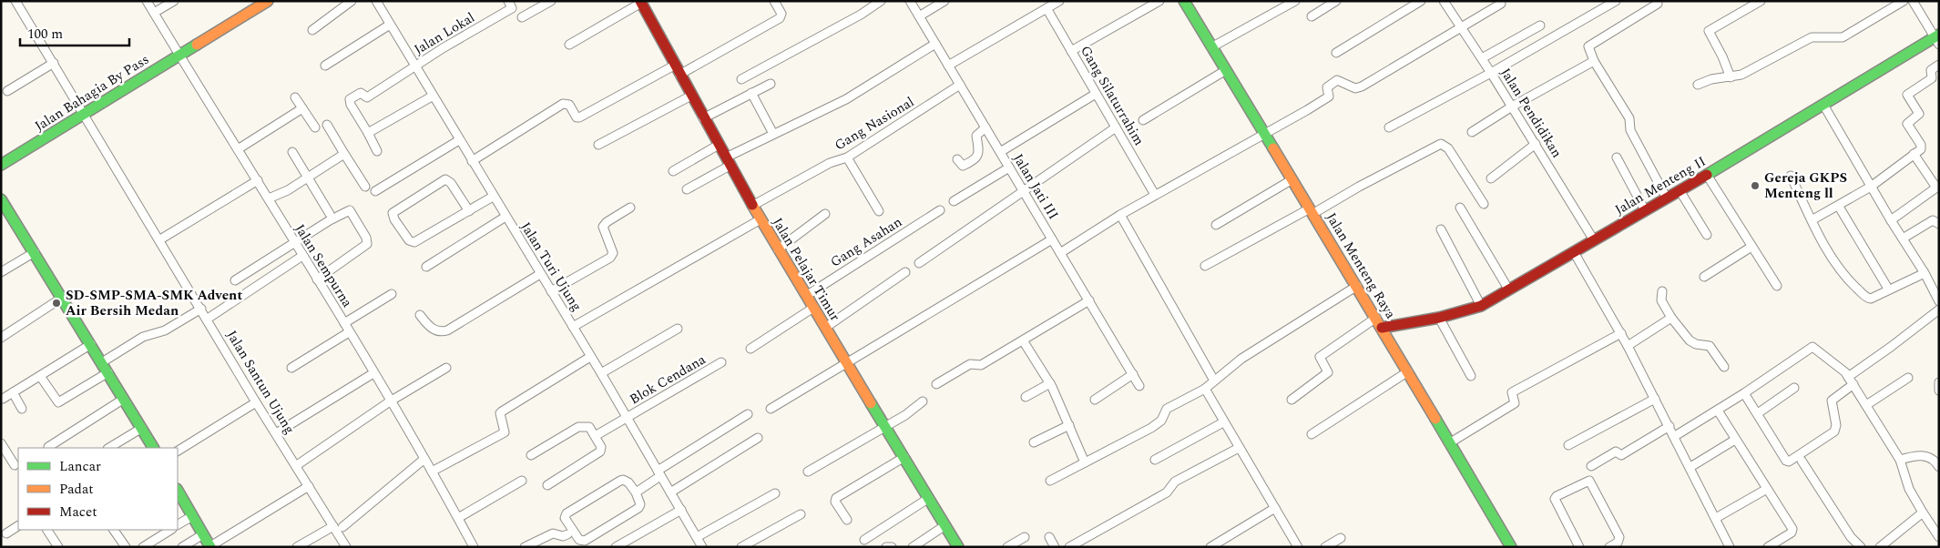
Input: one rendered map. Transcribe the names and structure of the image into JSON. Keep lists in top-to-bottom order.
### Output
{
  "streets": {
    "street": [
      "Jalan Lokal",
      "Jalan Bahagia By Pass",
      "Gang Silaturrahim",
      "Jalan Pendidikan",
      "Gang Nasional",
      "Jalan Menteng II",
      "Jalan Jati III",
      "Gang Asahan",
      "Jalan Sempurna",
      "Jalan Menteng Raya",
      "Jalan Turi Ujung",
      "Jalan Pelajar Timur",
      "Blok Cendana",
      "Jalan Santun Ujung"
    ]
  },
  "crossings": [
    ["Jalan Lokal", "Jalan Turi Ujung"],
    ["Jalan Bahagia By Pass", "Jalan Sempurna"],
    ["Jalan Bahagia By Pass", "Jalan Santun Ujung"],
    ["Jalan Pendidikan", "Jalan Menteng II"],
    ["Gang Nasional", "Jalan Jati III"],
    ["Gang Nasional", "Jalan Pelajar Timur"],
    ["Jalan Menteng II", "Jalan Menteng Raya"],
    ["Gang Asahan", "Jalan Pelajar Timur"],
    ["Jalan Turi Ujung", "Blok Cendana"]
  ],
  "places": ["Gereja GKPS Menteng ll", "SD-SMP-SMA-SMK Advent Air Bersih Medan"],
  "legend": ["Lancar", "Padat", "Macet"],
  "scale_bar": "100 m"
}
